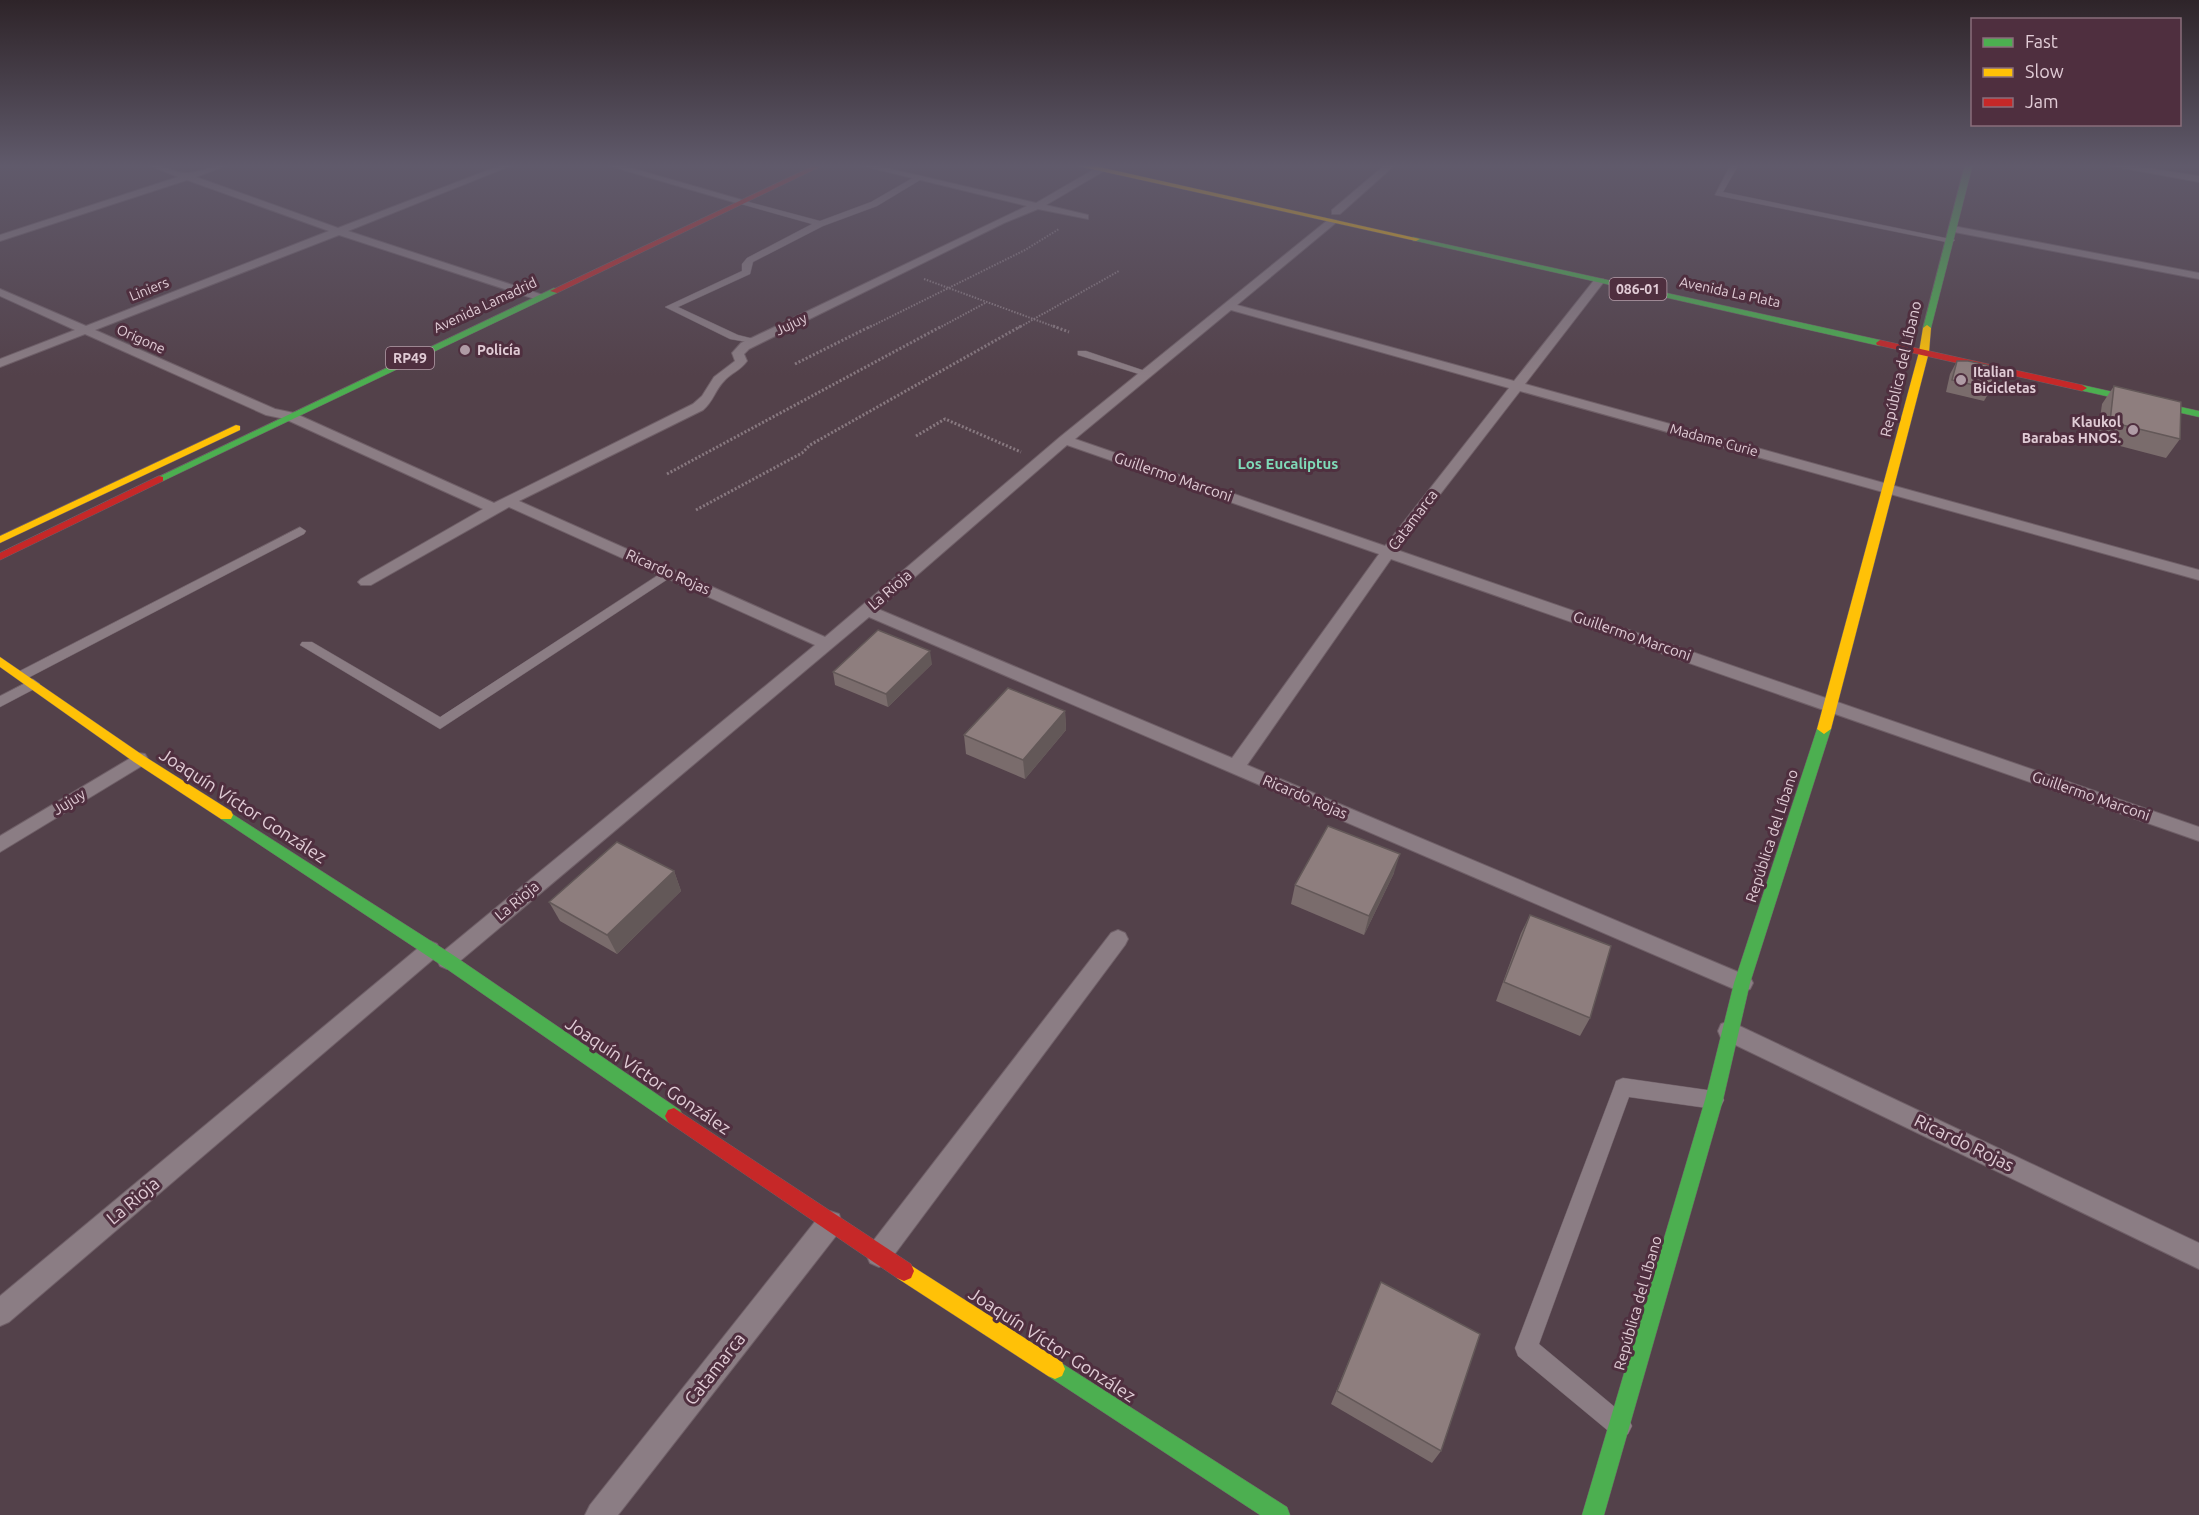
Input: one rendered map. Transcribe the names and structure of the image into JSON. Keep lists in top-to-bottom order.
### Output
{
  "streets": {
    "main road": [
      "086-01",
      "Avenida La Plata",
      "Avenida Lamadrid",
      "RP49",
      "República del Líbano",
      "Joaquín Víctor González"
    ],
    "street": [
      "Liniers",
      "Jujuy",
      "Origone",
      "Madame Curie",
      "Guillermo Marconi",
      "Catamarca",
      "Ricardo Rojas",
      "La Rioja"
    ]
  },
  "crossings": [
    ["Liniers", "Origone"],
    ["Avenida La Plata", "República del Líbano"],
    ["Avenida La Plata", "Catamarca"],
    ["Avenida Lamadrid", "Origone"],
    ["Avenida Lamadrid", "Ricardo Rojas"],
    ["Jujuy", "Ricardo Rojas"],
    ["Jujuy", "Joaquín Víctor González"],
    ["Origone", "Ricardo Rojas"],
    ["República del Líbano", "Madame Curie"],
    ["República del Líbano", "Guillermo Marconi"],
    ["República del Líbano", "Ricardo Rojas"],
    ["Madame Curie", "Catamarca"],
    ["Madame Curie", "La Rioja"],
    ["Guillermo Marconi", "Catamarca"],
    ["Guillermo Marconi", "La Rioja"],
    ["Catamarca", "Ricardo Rojas"],
    ["Catamarca", "Joaquín Víctor González"],
    ["Ricardo Rojas", "La Rioja"],
    ["La Rioja", "Joaquín Víctor González"]
  ],
  "districts": ["Los Eucaliptus"],
  "places": ["Policía", "Italian Bicicletas", "Klaukol Barabas HNOS."],
  "legend": ["Fast", "Slow", "Jam"]
}
